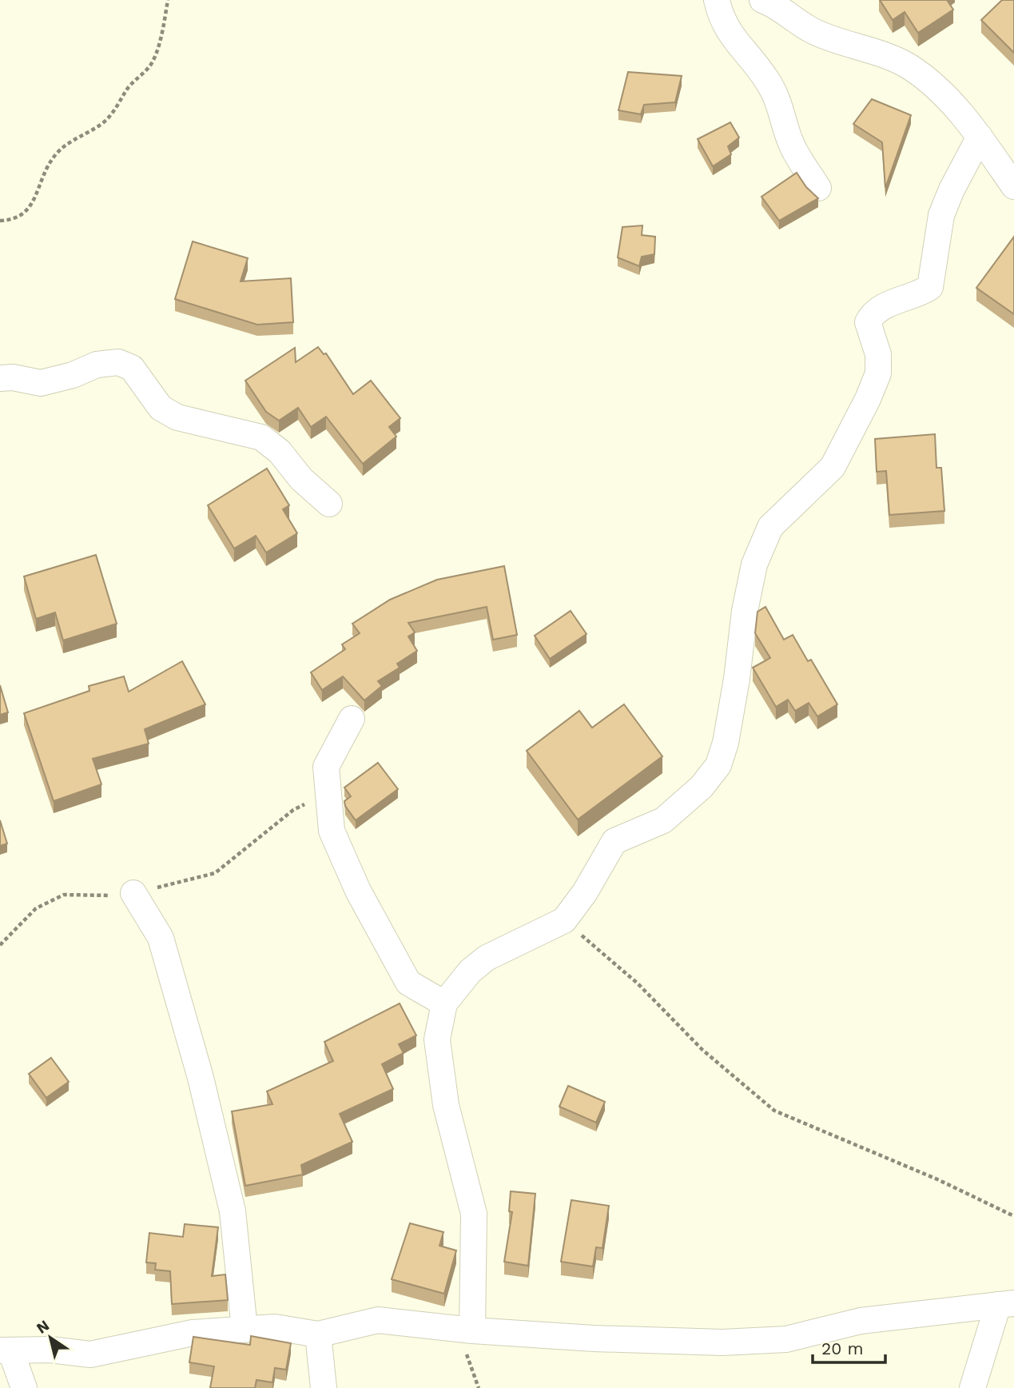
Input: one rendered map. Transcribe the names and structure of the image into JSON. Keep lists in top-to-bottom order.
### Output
{
  "scale_bar": "20 m",
  "north": "top left"
}
